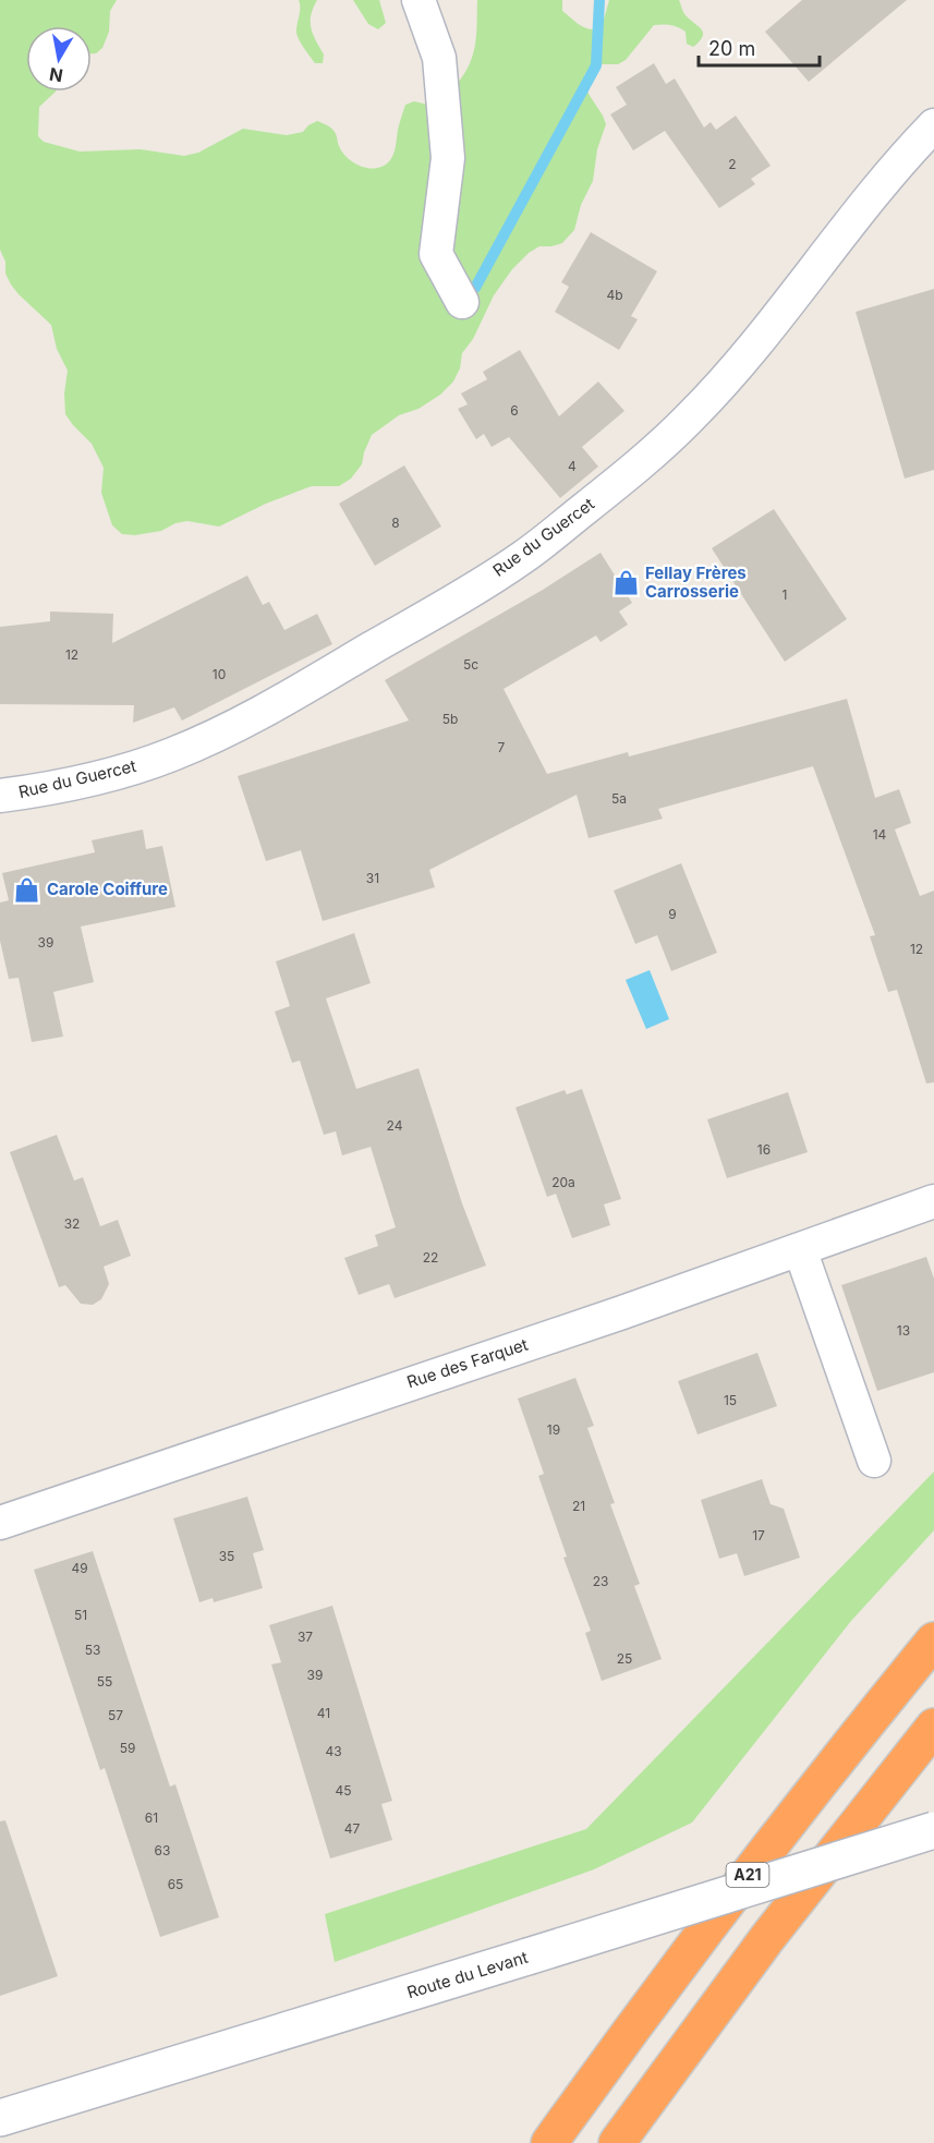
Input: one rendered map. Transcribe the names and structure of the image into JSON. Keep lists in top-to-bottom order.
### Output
{
  "streets": {
    "highway": ["A21"],
    "street": ["Rue du Guercet", "Rue des Farquet", "Route du Levant"]
  },
  "places": {
    "shop": ["Fellay Frères Carrosserie", "Carole Coiffure"]
  },
  "house_numbers": [
    "2",
    "4b",
    "6",
    "4",
    "8",
    "1",
    "12",
    "5c",
    "10",
    "5b",
    "7",
    "5a",
    "14",
    "31",
    "9",
    "39",
    "12",
    "24",
    "16",
    "20a",
    "32",
    "22",
    "13",
    "15",
    "19",
    "21",
    "17",
    "35",
    "49",
    "23",
    "51",
    "37",
    "53",
    "25",
    "39",
    "55",
    "41",
    "57",
    "59",
    "43",
    "45",
    "61",
    "47",
    "63",
    "65"
  ],
  "scale_bar": "20 m",
  "north": "bottom"
}
